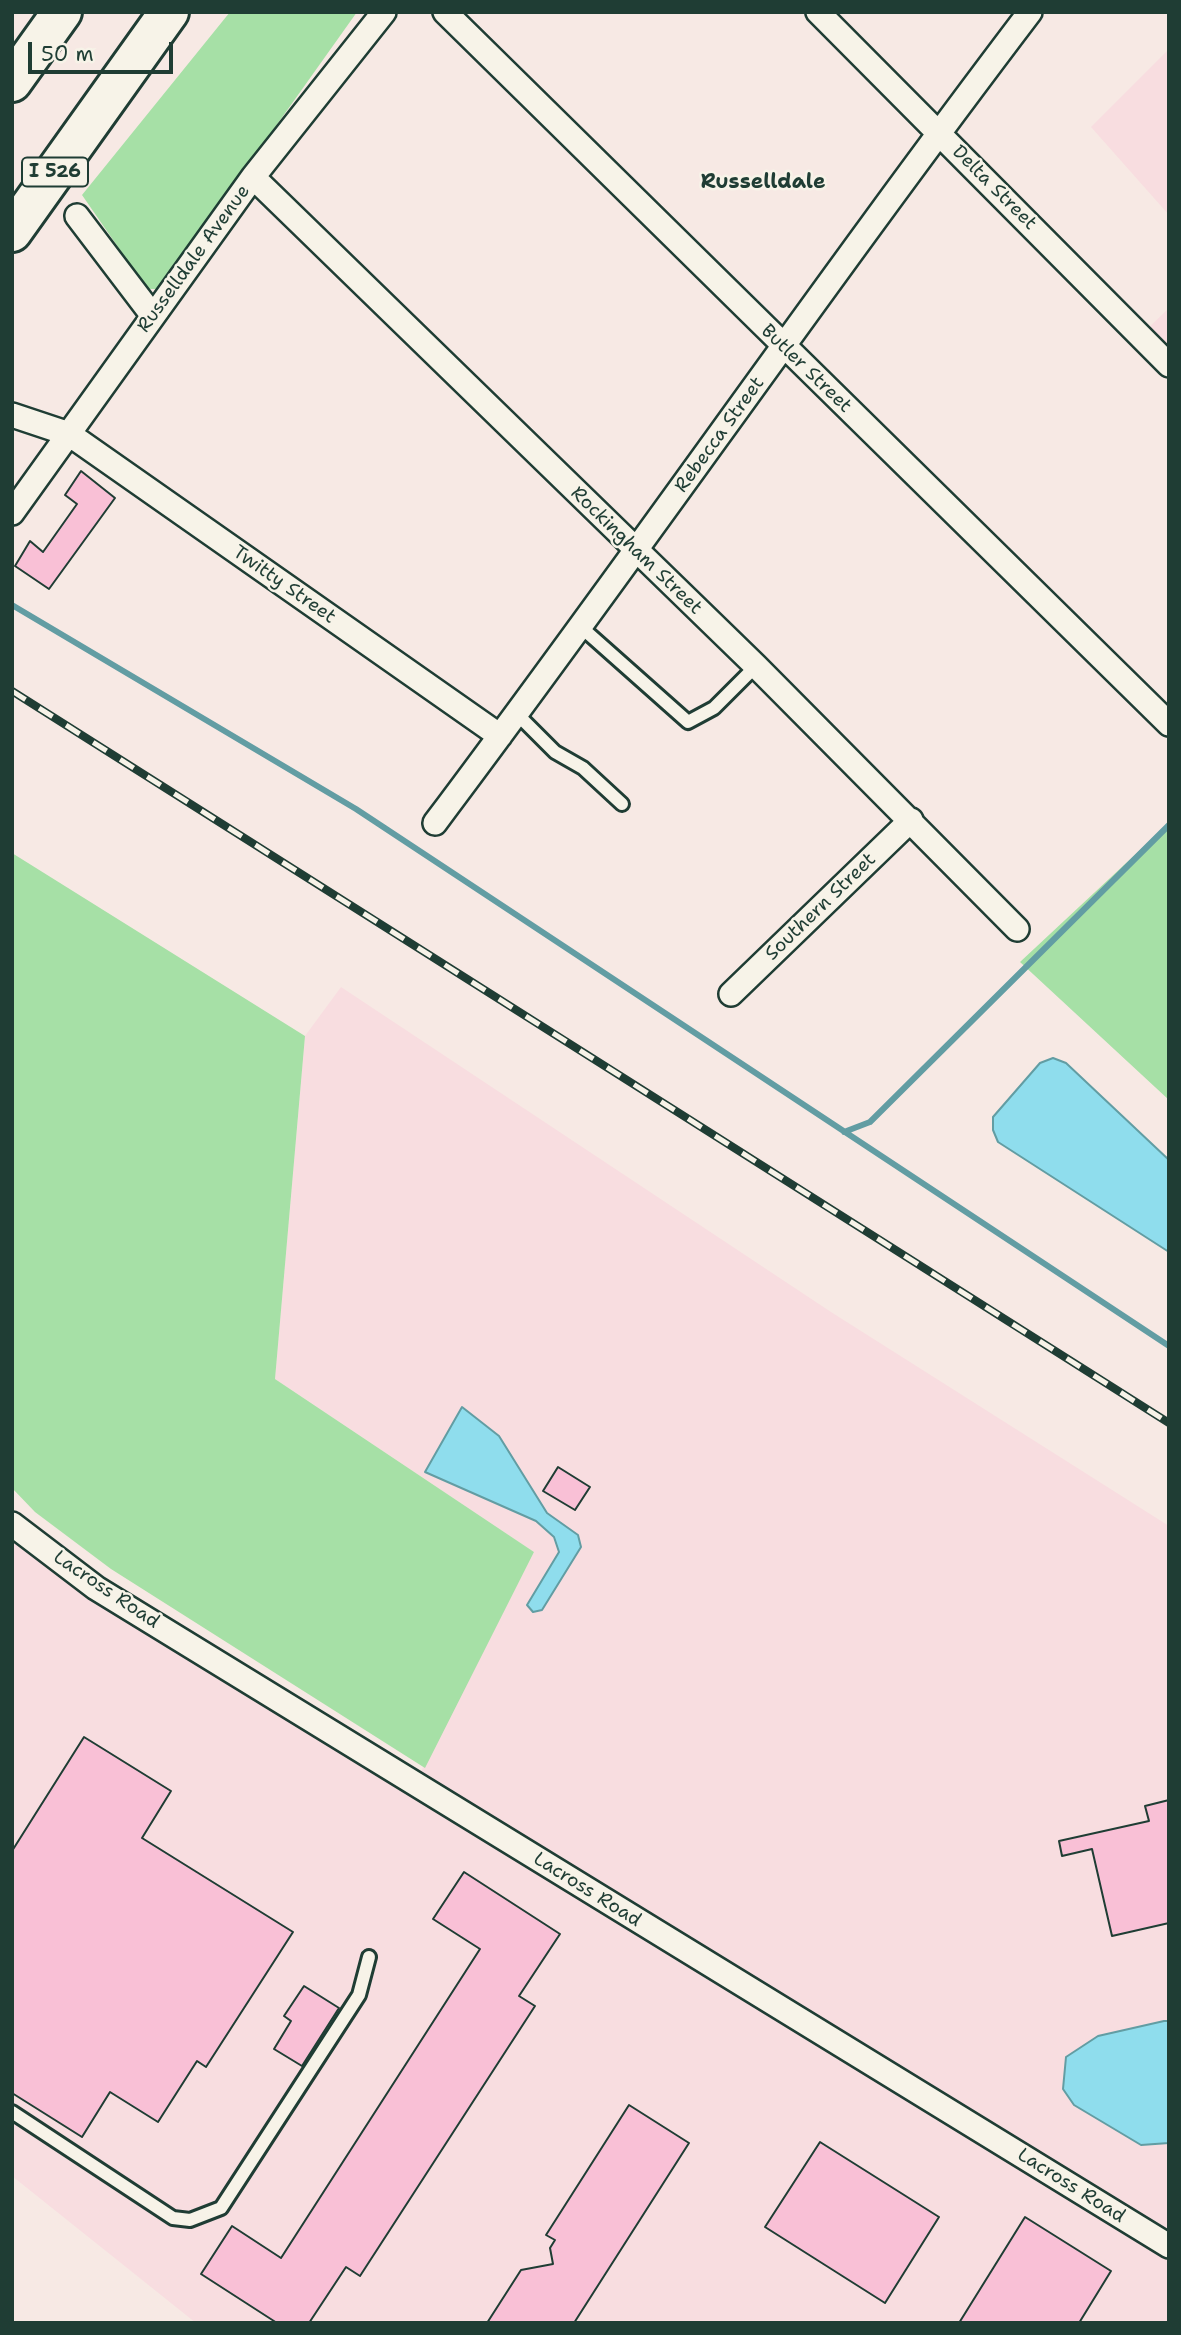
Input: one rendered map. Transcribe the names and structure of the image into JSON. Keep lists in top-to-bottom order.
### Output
{
  "streets": {
    "highway": ["I 526"],
    "street": [
      "Delta Street",
      "Russelldale Avenue",
      "Butler Street",
      "Rebecca Street",
      "Rockingham Street",
      "Twitty Street",
      "Southern Street",
      "Lacross Road"
    ]
  },
  "crossings": [
    ["Delta Street", "Rebecca Street"],
    ["Russelldale Avenue", "Rockingham Street"],
    ["Russelldale Avenue", "Twitty Street"],
    ["Butler Street", "Rebecca Street"],
    ["Rebecca Street", "Rockingham Street"],
    ["Rebecca Street", "Twitty Street"],
    ["Rockingham Street", "Southern Street"]
  ],
  "districts": ["Russelldale"],
  "scale_bar": "50 m"
}
